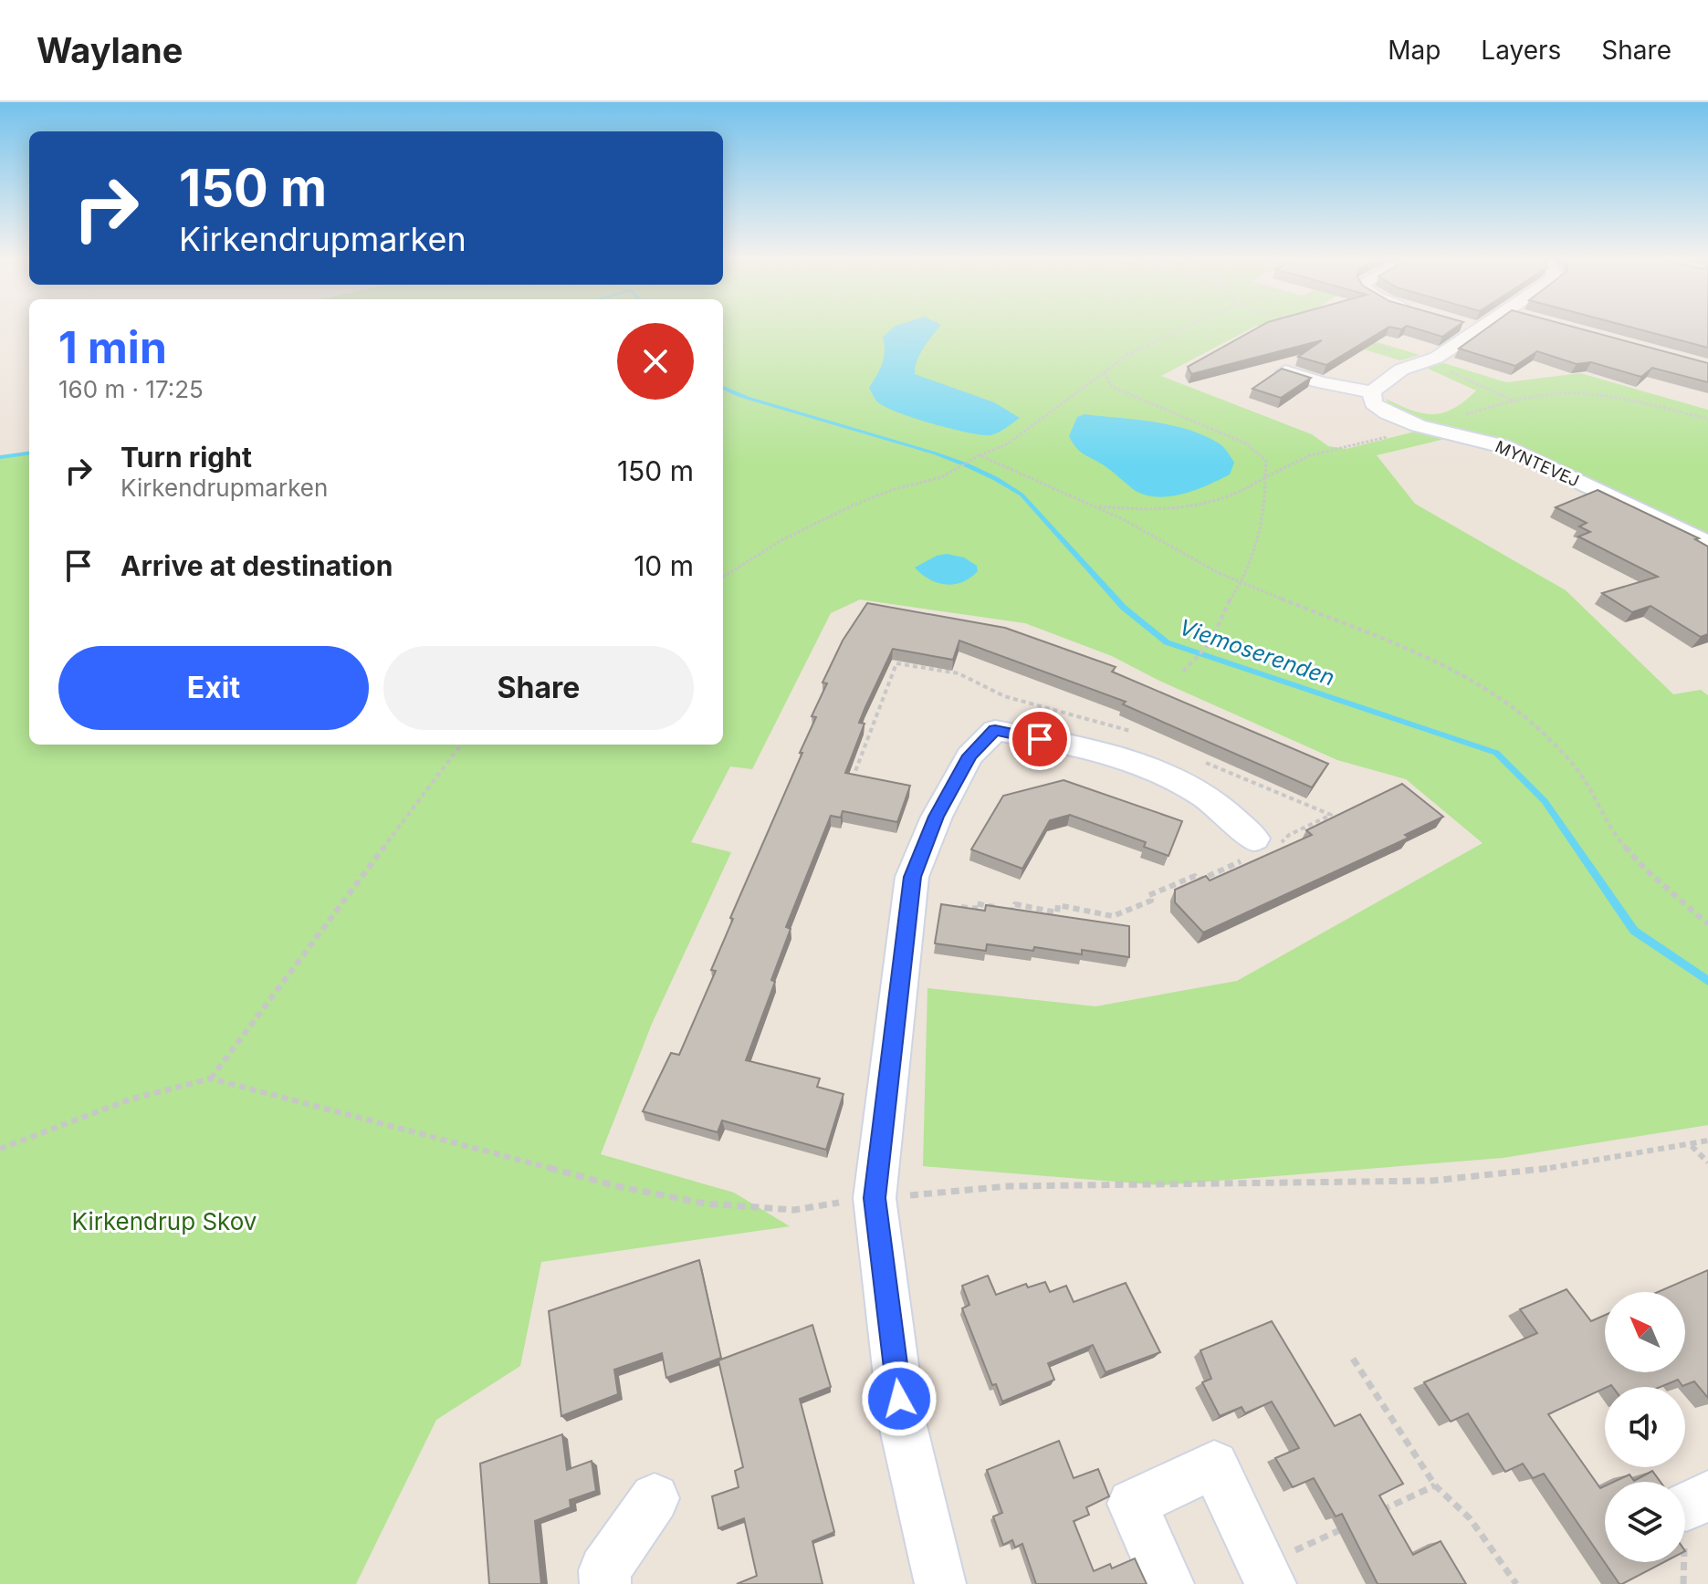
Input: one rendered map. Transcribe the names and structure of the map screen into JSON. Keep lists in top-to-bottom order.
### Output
{
  "streets": {
    "street": ["MYNTEVEJ"]
  },
  "water": ["Viemoserenden"],
  "parks": ["Kirkendrup Skov"],
  "north": "top left",
  "page": {
    "header": "Waylane",
    "nav": ["Map", "Layers", "Share"],
    "turn": ["150 m", "Kirkendrupmarken"],
    "heading": ["1 min", "160 m · 17:25"],
    "list": [
      {
        "name": "Turn right",
        "note": "Kirkendrupmarken",
        "value": "150 m"
      },
      {
        "name": "Arrive at destination",
        "value": "10 m"
      }
    ],
    "buttons": ["Exit", "Share"]
  }
}
